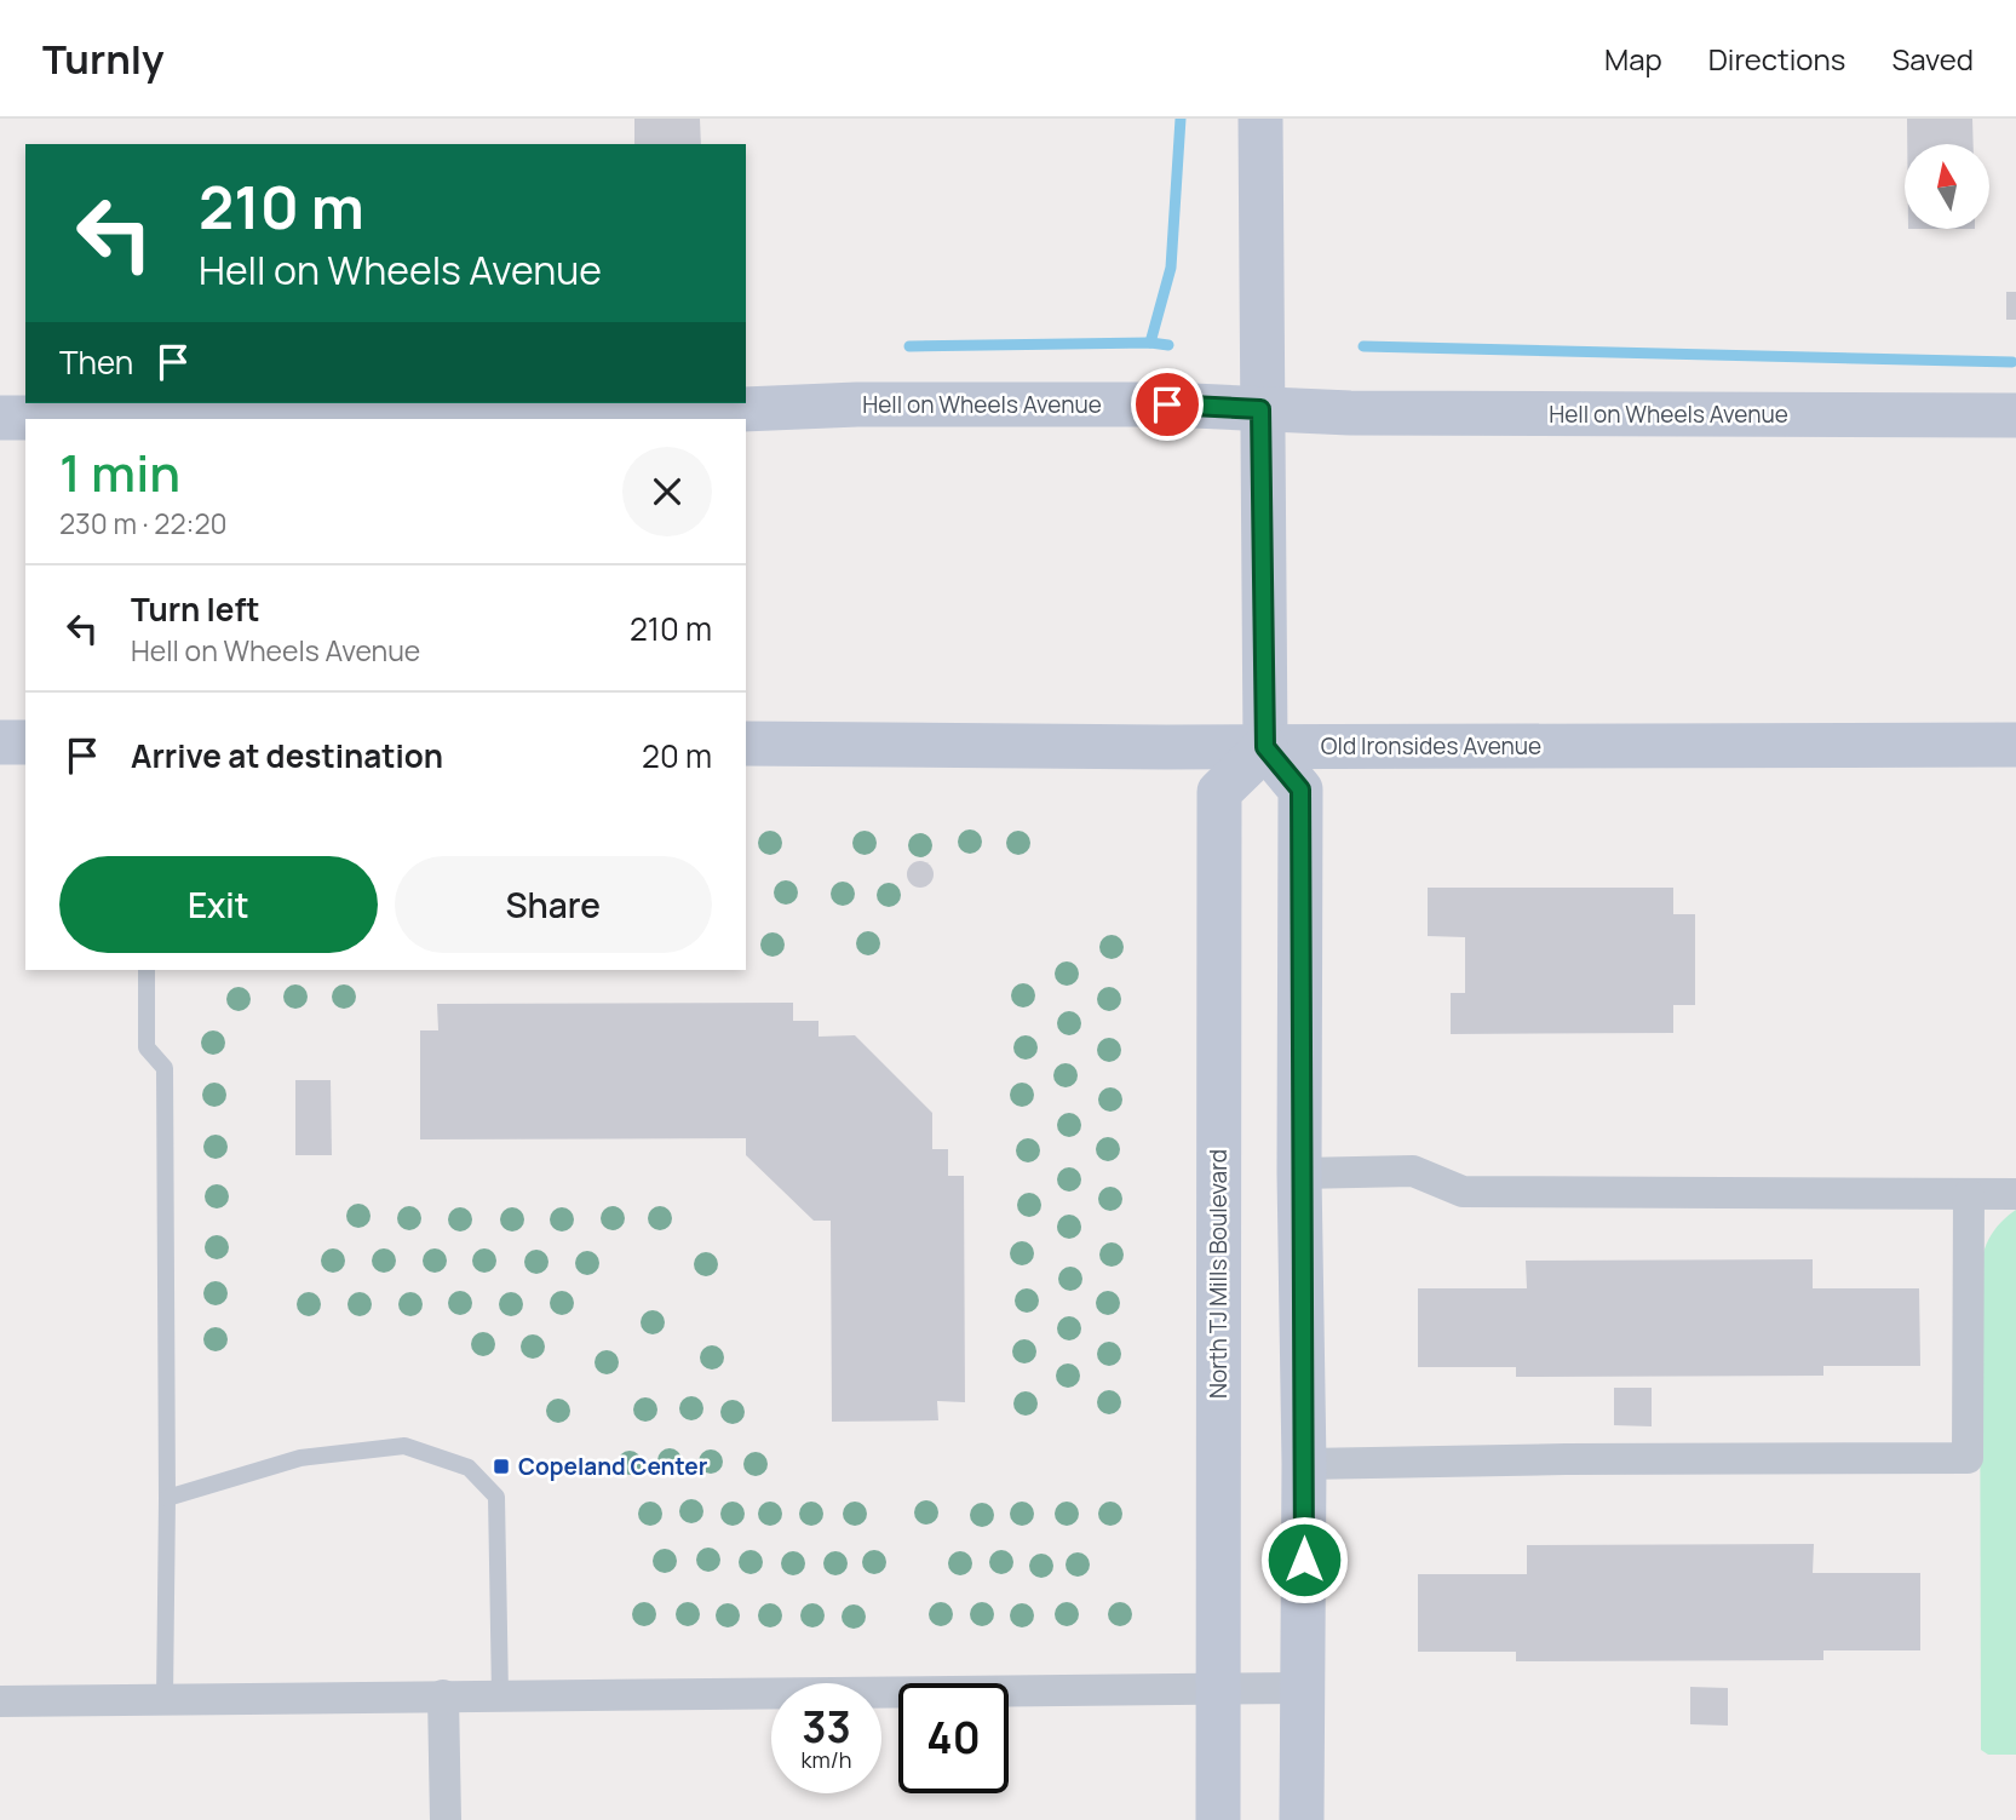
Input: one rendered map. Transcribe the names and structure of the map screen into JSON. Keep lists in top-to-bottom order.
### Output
{
  "streets": {
    "street": ["Hell on Wheels Avenue", "Old Ironsides Avenue", "North TJ Mills Boulevard"]
  },
  "crossings": [
    ["Old Ironsides Avenue", "North TJ Mills Boulevard"]
  ],
  "places": {
    "transit": ["Copeland Center"]
  },
  "north": "top",
  "page": {
    "header": "Turnly",
    "nav": ["Map", "Directions", "Saved"],
    "turn": ["210 m", "Hell on Wheels Avenue"],
    "then": "Then",
    "heading": ["1 min", "230 m · 22:20"],
    "list": [
      {
        "name": "Turn left",
        "note": "Hell on Wheels Avenue",
        "value": "210 m"
      },
      {
        "name": "Arrive at destination",
        "value": "20 m"
      }
    ],
    "buttons": ["Exit", "Share"],
    "speed": "33 km/h",
    "limit": "40"
  }
}
